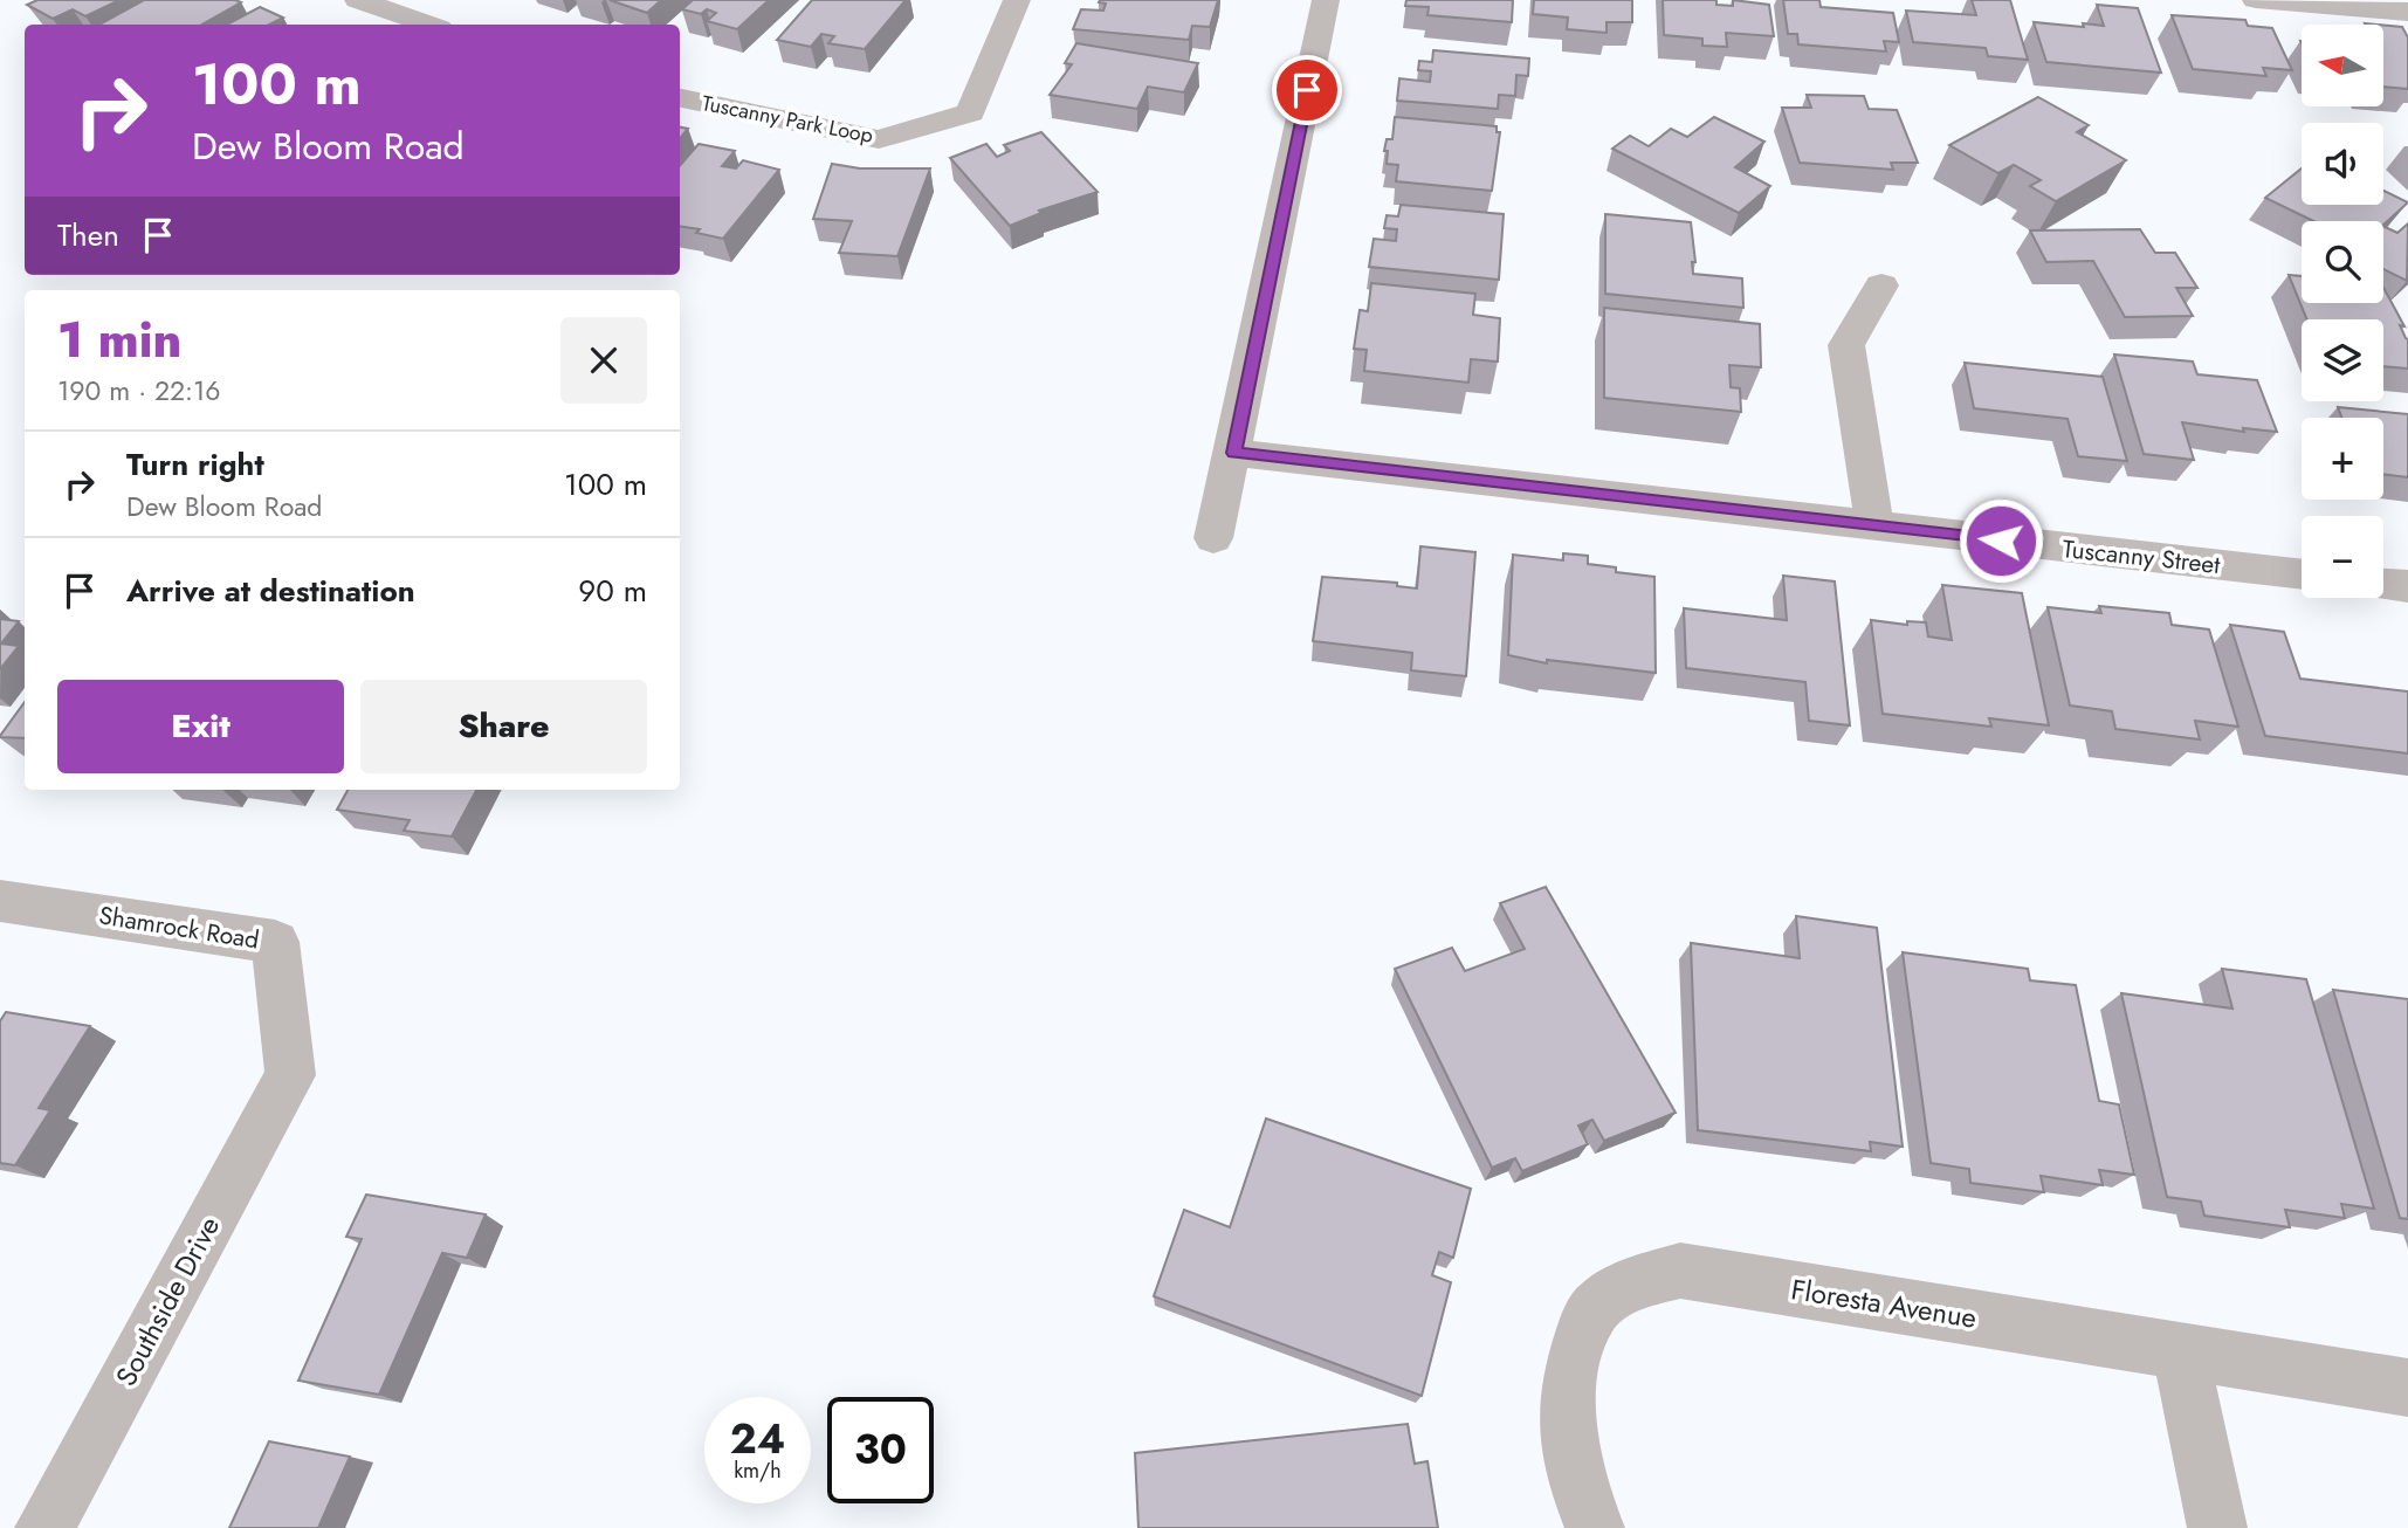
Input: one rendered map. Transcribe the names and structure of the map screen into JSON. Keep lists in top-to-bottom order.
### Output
{
  "streets": {
    "street": [
      "Tuscanny Park Loop",
      "Tuscanny Street",
      "Shamrock Road",
      "Southside Drive",
      "Floresta Avenue"
    ]
  },
  "crossings": [
    ["Shamrock Road", "Southside Drive"]
  ],
  "north": "left",
  "page": {
    "map_buttons": ["+", "−"],
    "turn": ["100 m", "Dew Bloom Road"],
    "then": "Then",
    "heading": ["1 min", "190 m · 22:16"],
    "list": [
      {
        "name": "Turn right",
        "note": "Dew Bloom Road",
        "value": "100 m"
      },
      {
        "name": "Arrive at destination",
        "value": "90 m"
      }
    ],
    "buttons": ["Exit", "Share"],
    "speed": "24 km/h",
    "limit": "30"
  }
}
